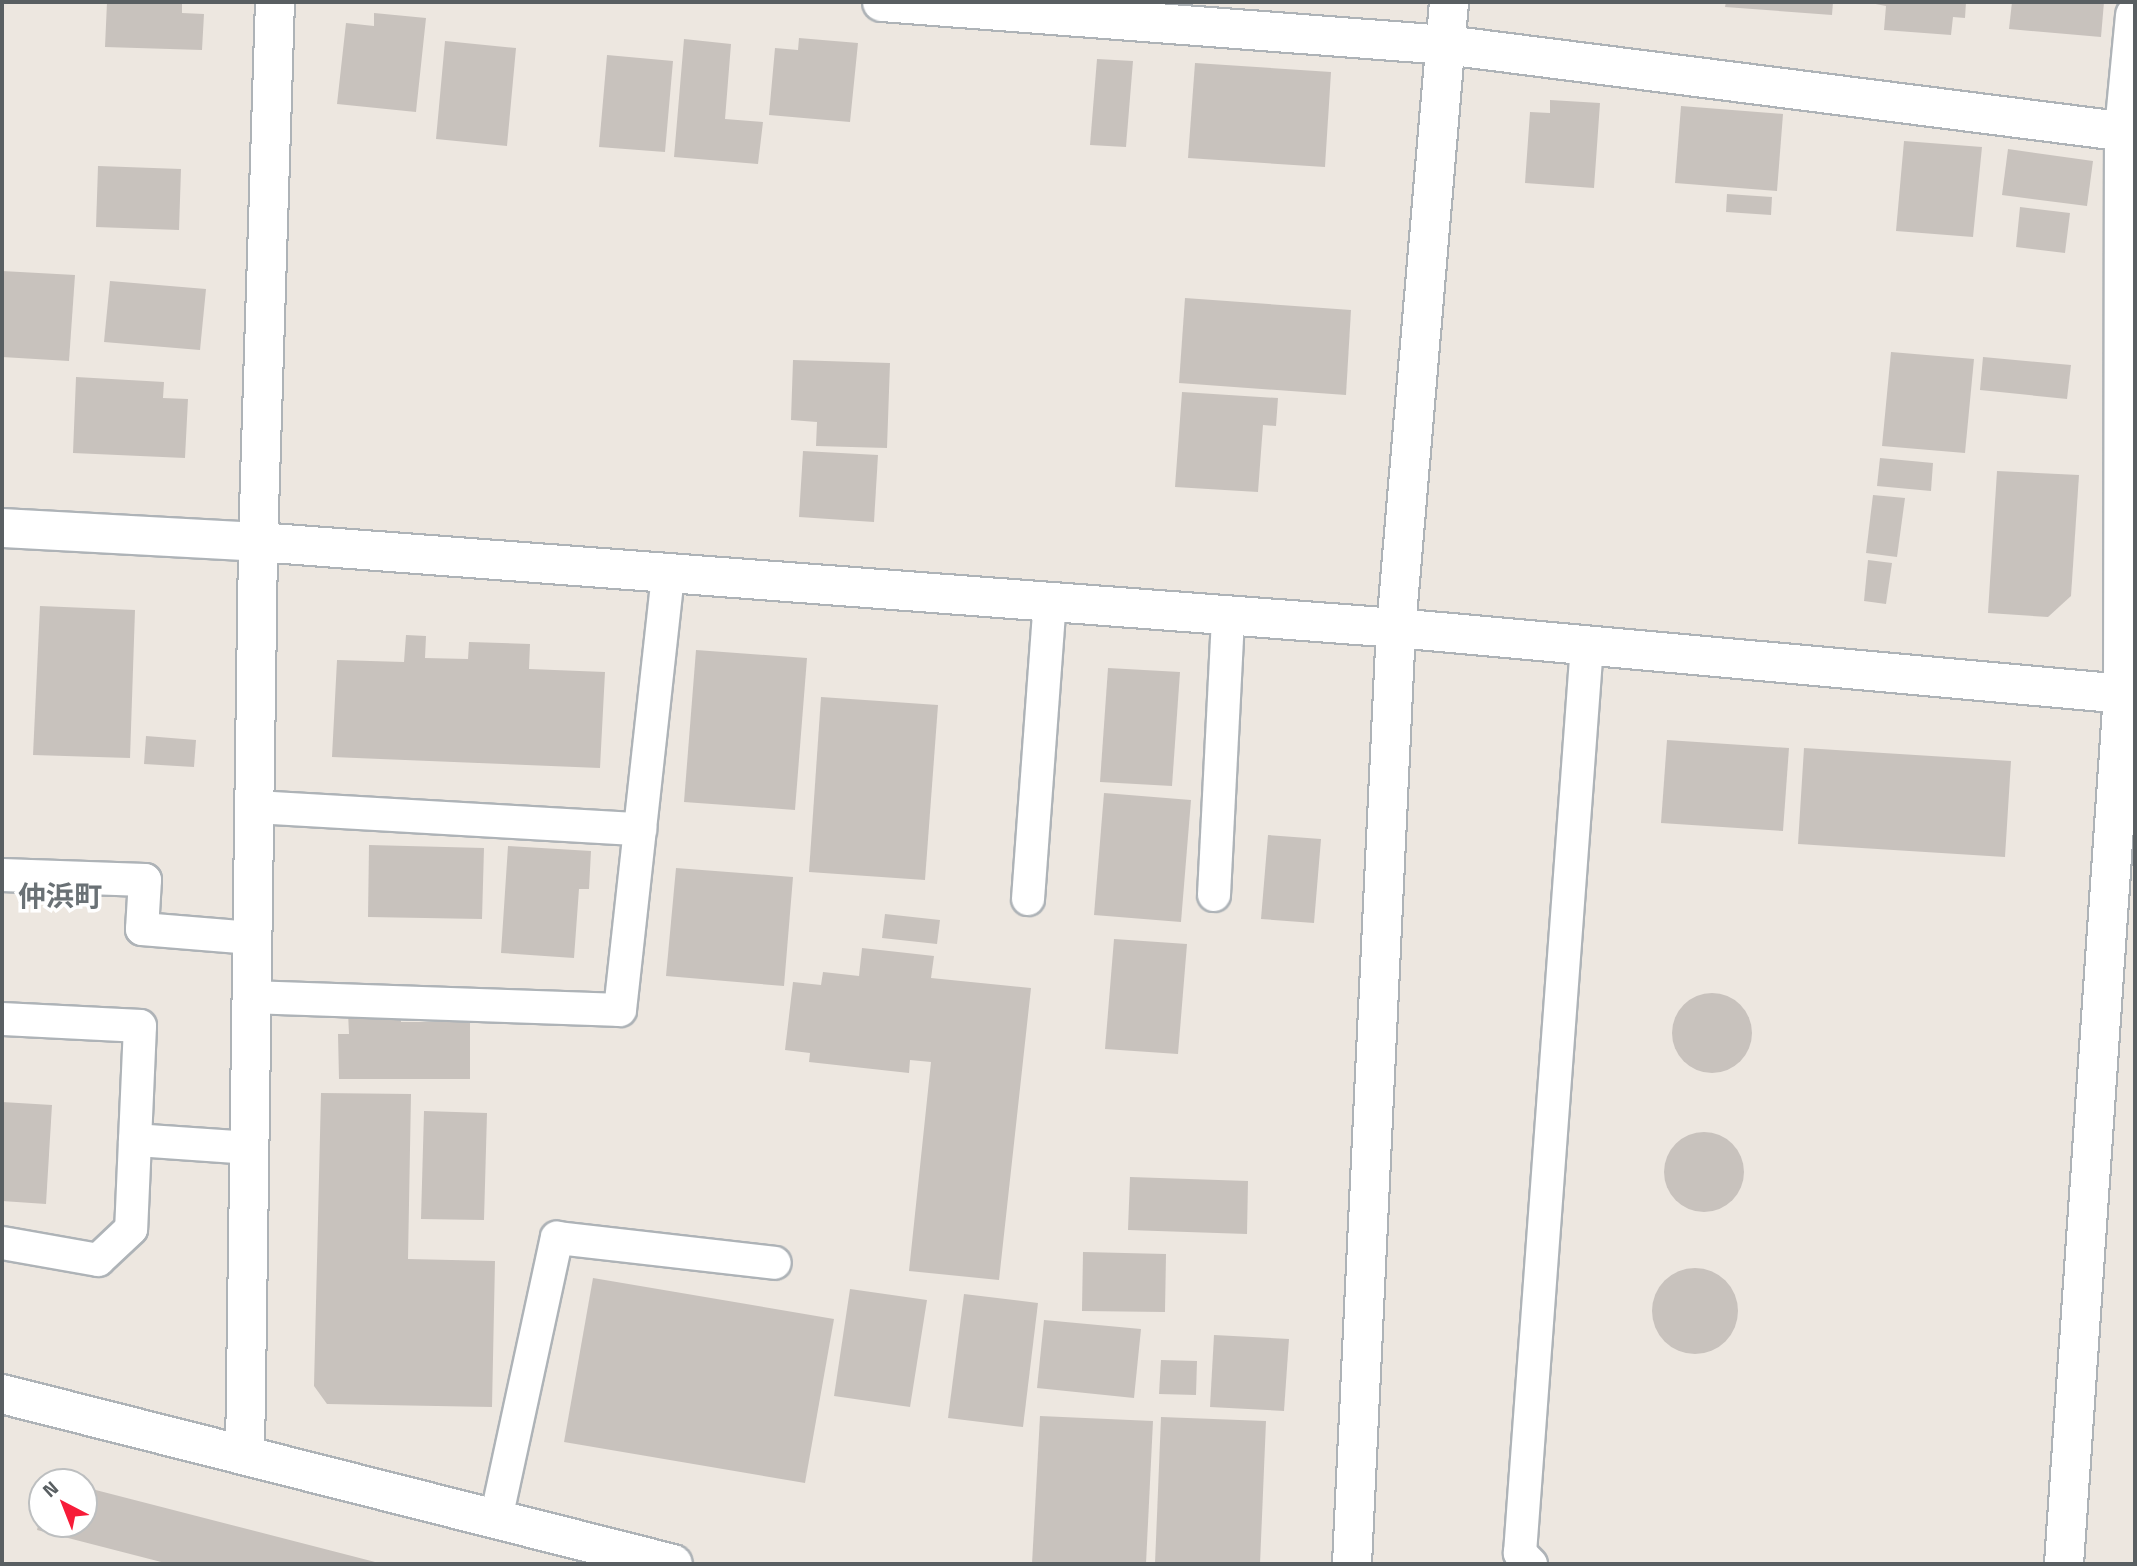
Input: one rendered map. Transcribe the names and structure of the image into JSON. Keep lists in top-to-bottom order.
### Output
{
  "districts": ["仲浜町"],
  "north": "top left"
}
